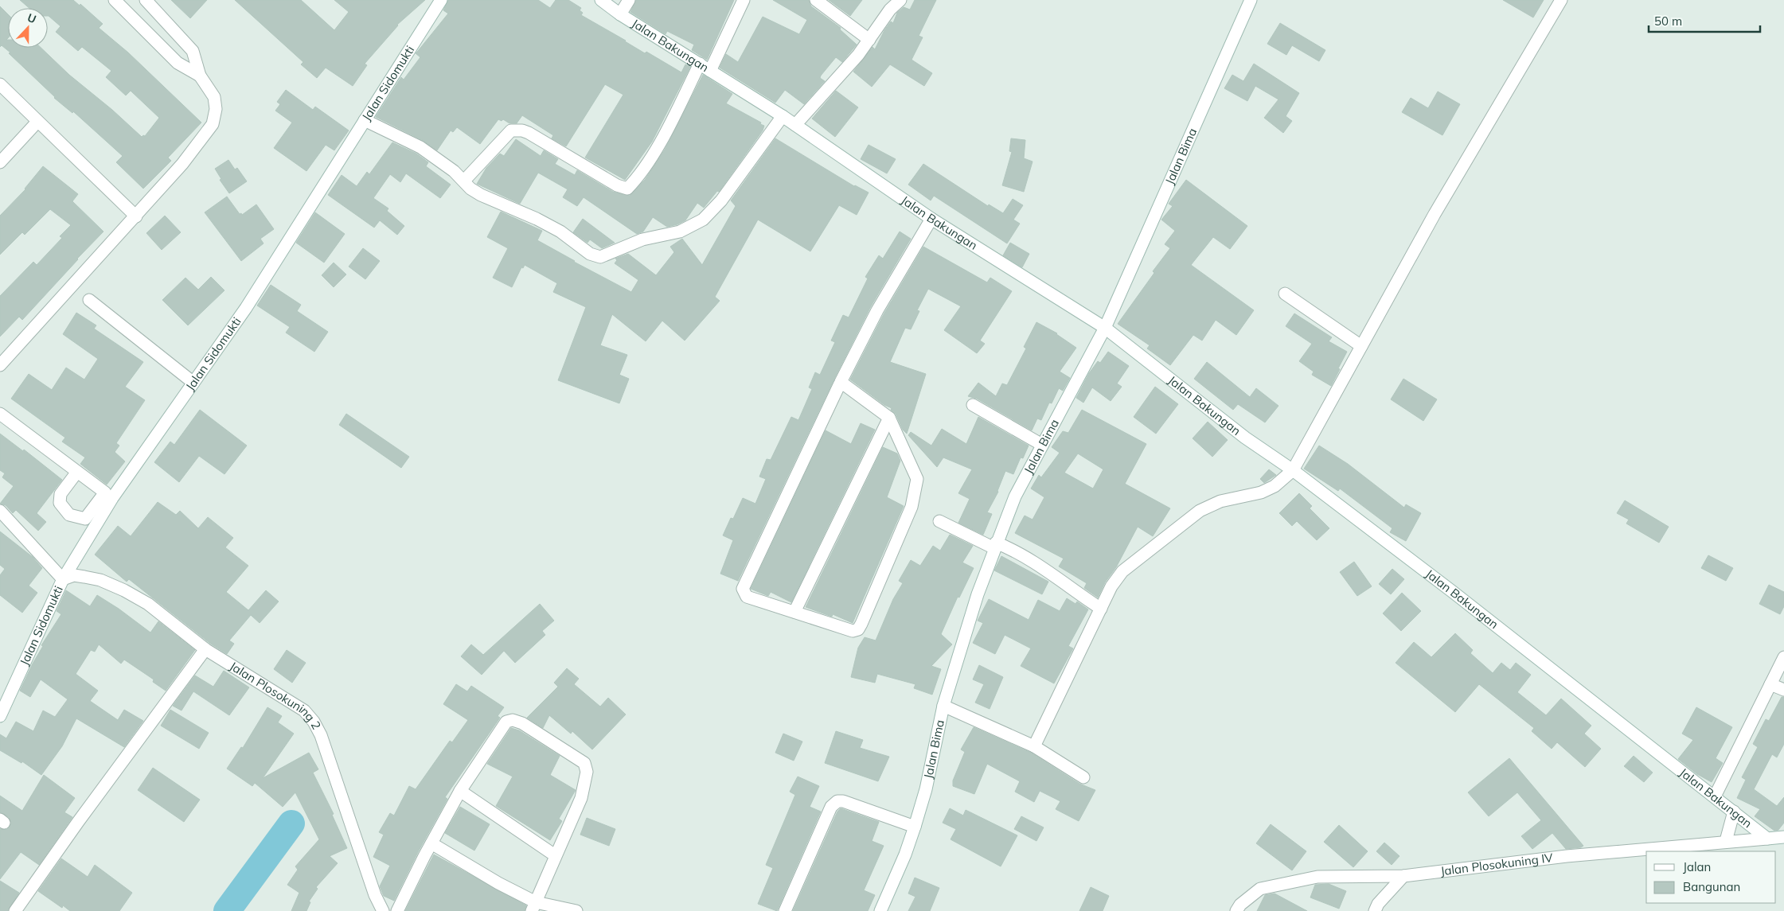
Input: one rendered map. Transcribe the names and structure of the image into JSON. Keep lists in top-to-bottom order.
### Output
{
  "streets": {
    "street": [
      "Jalan Bakungan",
      "Jalan Sidomukti",
      "Jalan Bima",
      "Jalan Plosokuning 2",
      "Jalan Plosokuning IV"
    ]
  },
  "crossings": [
    ["Jalan Bakungan", "Jalan Bima"],
    ["Jalan Bakungan", "Jalan Plosokuning IV"],
    ["Jalan Sidomukti", "Jalan Plosokuning 2"]
  ],
  "legend": ["Jalan", "Bangunan"],
  "scale_bar": "50 m",
  "north": "top"
}
